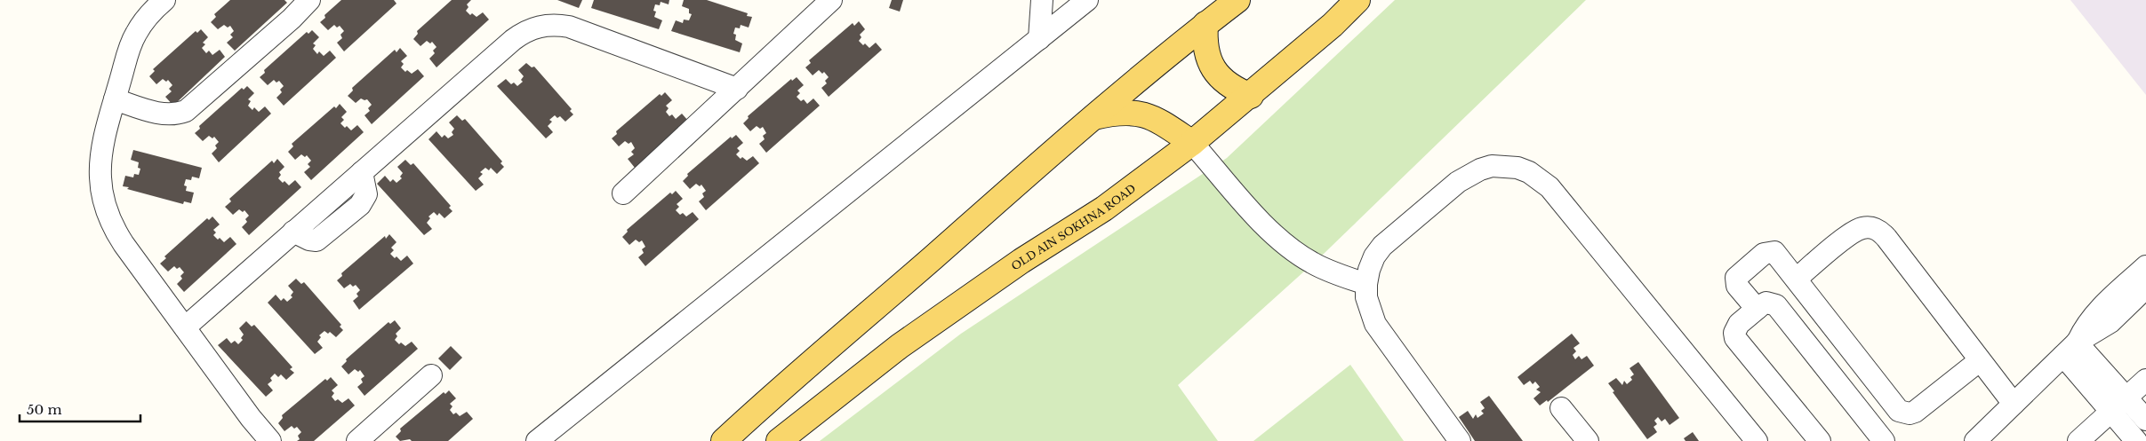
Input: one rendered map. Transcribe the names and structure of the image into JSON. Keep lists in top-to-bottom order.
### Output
{
  "streets": {
    "main road": ["OLD AIN SOKHNA ROAD"]
  },
  "scale_bar": "50 m"
}
